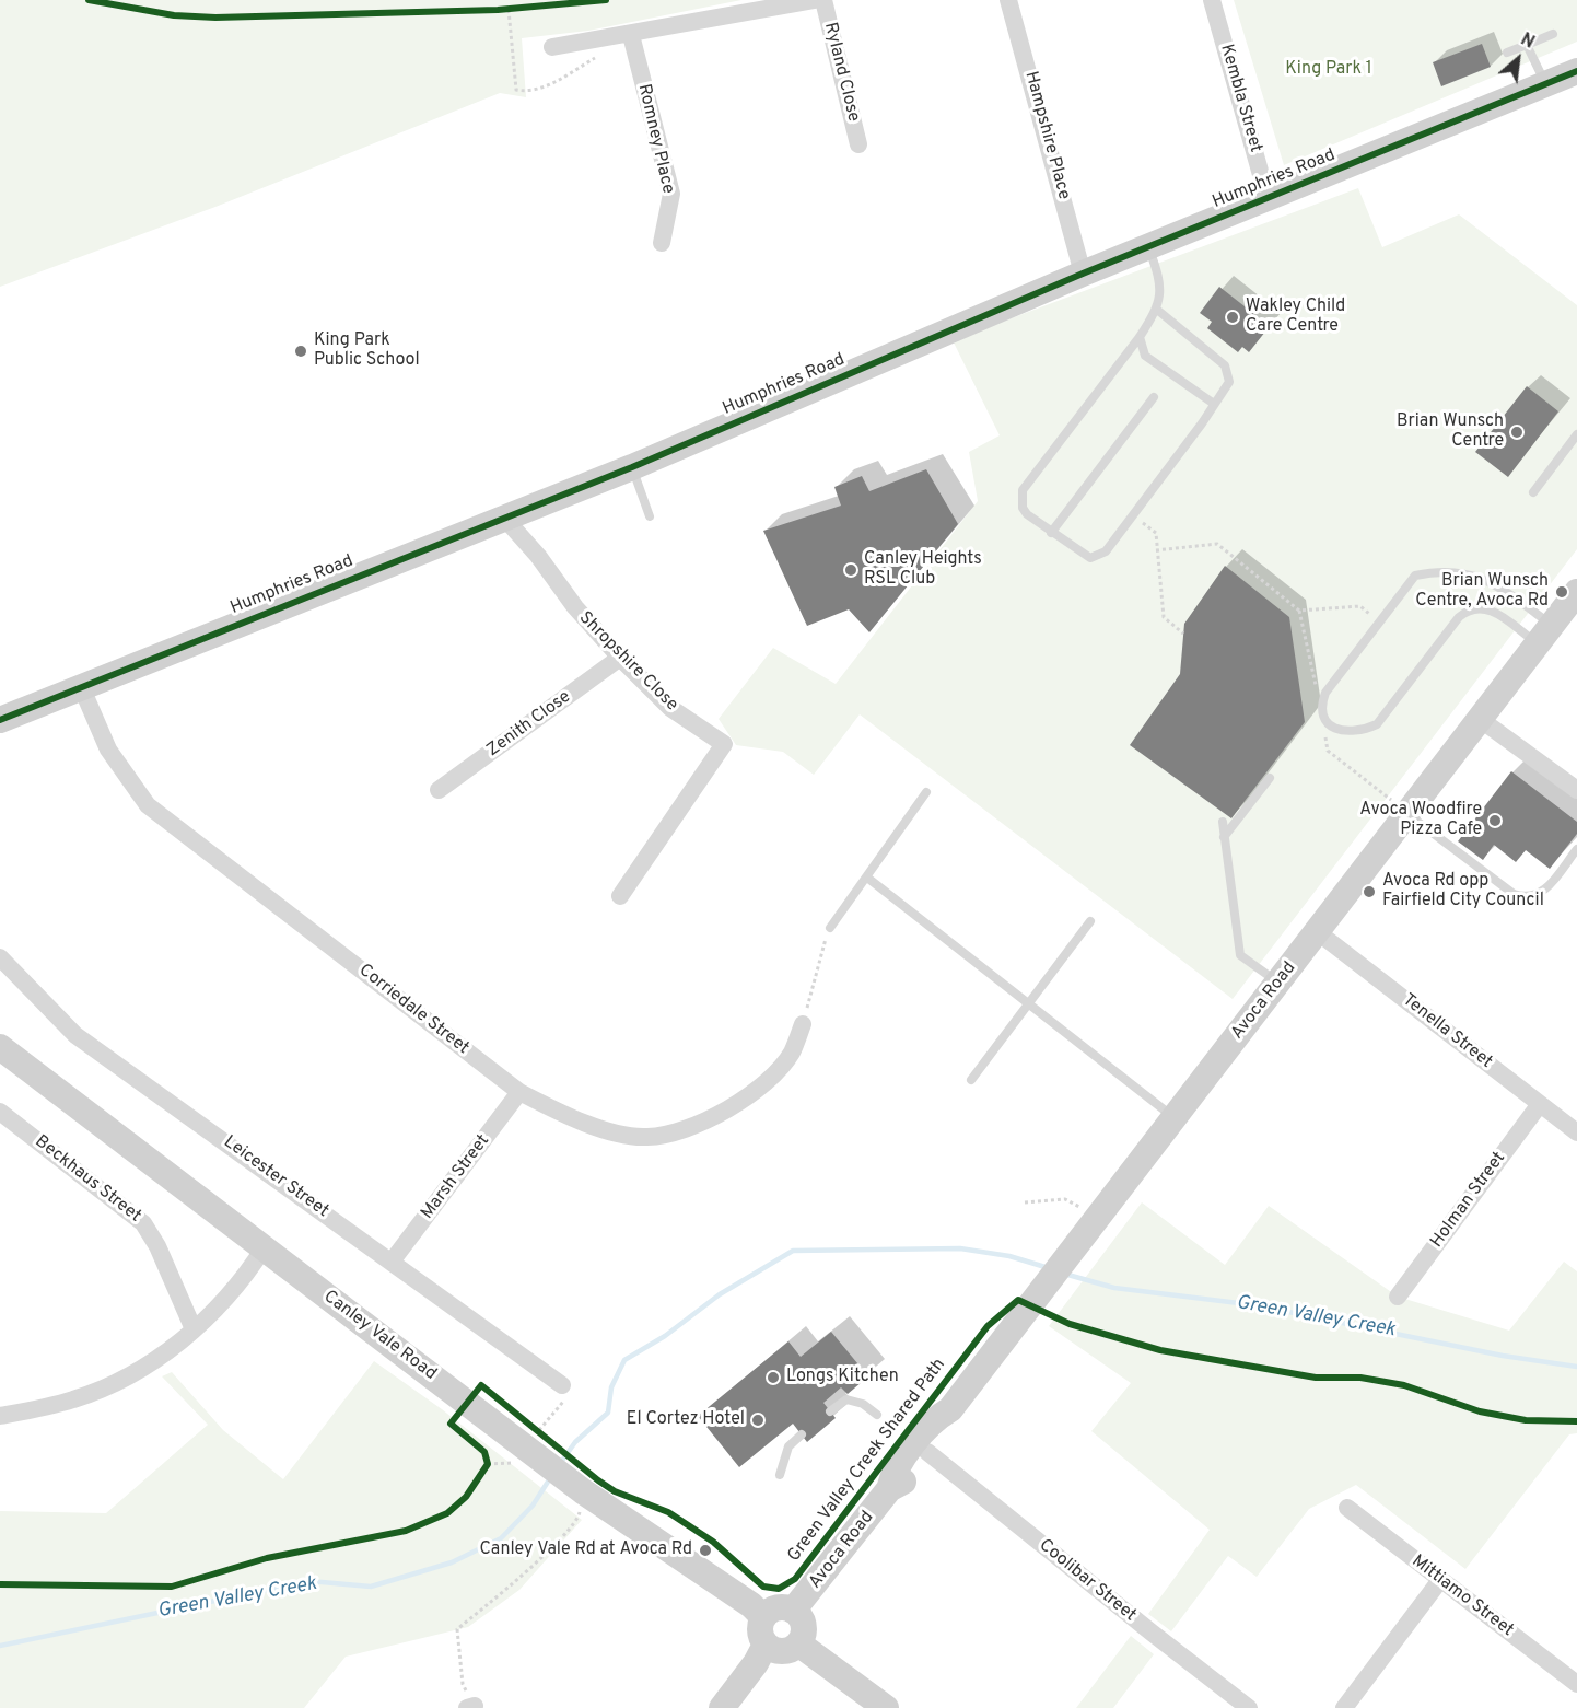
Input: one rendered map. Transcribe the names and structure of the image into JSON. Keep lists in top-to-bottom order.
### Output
{
  "streets": {
    "main road": ["Humphries Road", "Avoca Road", "Canley Vale Road"],
    "street": [
      "Ryland Close",
      "Kembla Street",
      "Hampshire Place",
      "Romney Place",
      "Shropshire Close",
      "Zenith Close",
      "Corriedale Street",
      "Tenella Street",
      "Leicester Street",
      "Marsh Street",
      "Beckhaus Street",
      "Holman Street",
      "Coolibar Street",
      "Mittiamo Street"
    ],
    "cycle path": ["Green Valley Creek Shared Path"]
  },
  "crossings": [
    ["Kembla Street", "Humphries Road"],
    ["Hampshire Place", "Humphries Road"],
    ["Humphries Road", "Shropshire Close"],
    ["Humphries Road", "Corriedale Street"],
    ["Shropshire Close", "Zenith Close"],
    ["Avoca Road", "Tenella Street"],
    ["Avoca Road", "Canley Vale Road"],
    ["Avoca Road", "Coolibar Street"],
    ["Corriedale Street", "Marsh Street"],
    ["Tenella Street", "Holman Street"],
    ["Leicester Street", "Marsh Street"]
  ],
  "water": ["Green Valley Creek"],
  "parks": ["King Park 1"],
  "places": [
    "Wakley Child Care Centre",
    "King Park Public School",
    "Brian Wunsch Centre",
    "Canley Heights RSL Club",
    "Brian Wunsch Centre, Avoca Rd",
    "Avoca Woodfire Pizza Cafe",
    "Avoca Rd opp Fairfield City Council",
    "Longs Kitchen",
    "El Cortez Hotel",
    "Canley Vale Rd at Avoca Rd"
  ],
  "north": "top right"
}
